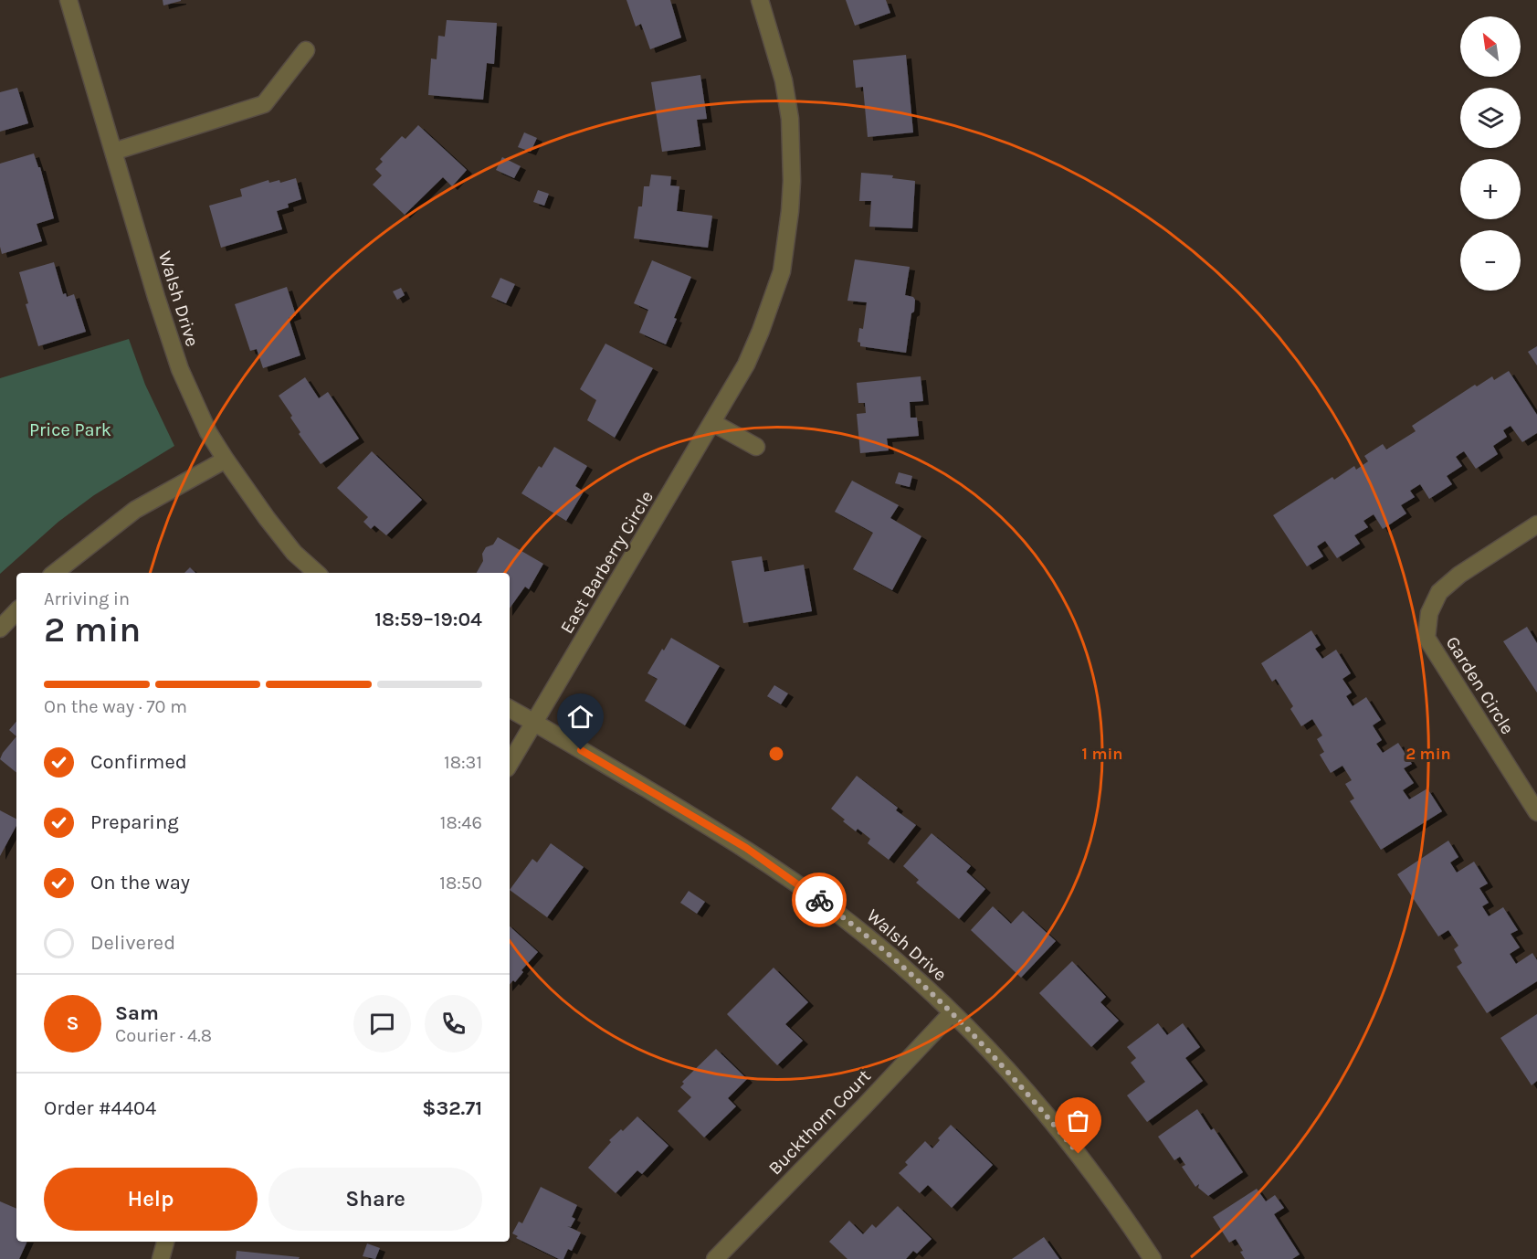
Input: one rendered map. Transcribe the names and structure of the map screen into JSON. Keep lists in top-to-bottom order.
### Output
{
  "streets": {
    "street": [
      "Walsh Drive",
      "East Barberry Circle",
      "Garden Circle",
      "Buckthorn Court"
    ]
  },
  "crossings": [
    ["Walsh Drive", "East Barberry Circle"],
    ["Walsh Drive", "Buckthorn Court"]
  ],
  "parks": ["Price Park"],
  "north": "top left",
  "page": {
    "map_buttons": ["+", "−"],
    "heading": ["2 min", "Arriving in", "18:59–19:04"],
    "panel": [
      "Sam",
      "Courier · 4.8",
      "Order #4404",
      "$32.71"
    ],
    "bar": "On the way · 70 m",
    "list": [
      ["Confirmed", "18:31"],
      ["Preparing", "18:46"],
      ["On the way", "18:50"],
      "Delivered"
    ],
    "round": "S",
    "buttons": ["Help", "Share"]
  },
  "rings": ["1 min", "2 min"]
}
